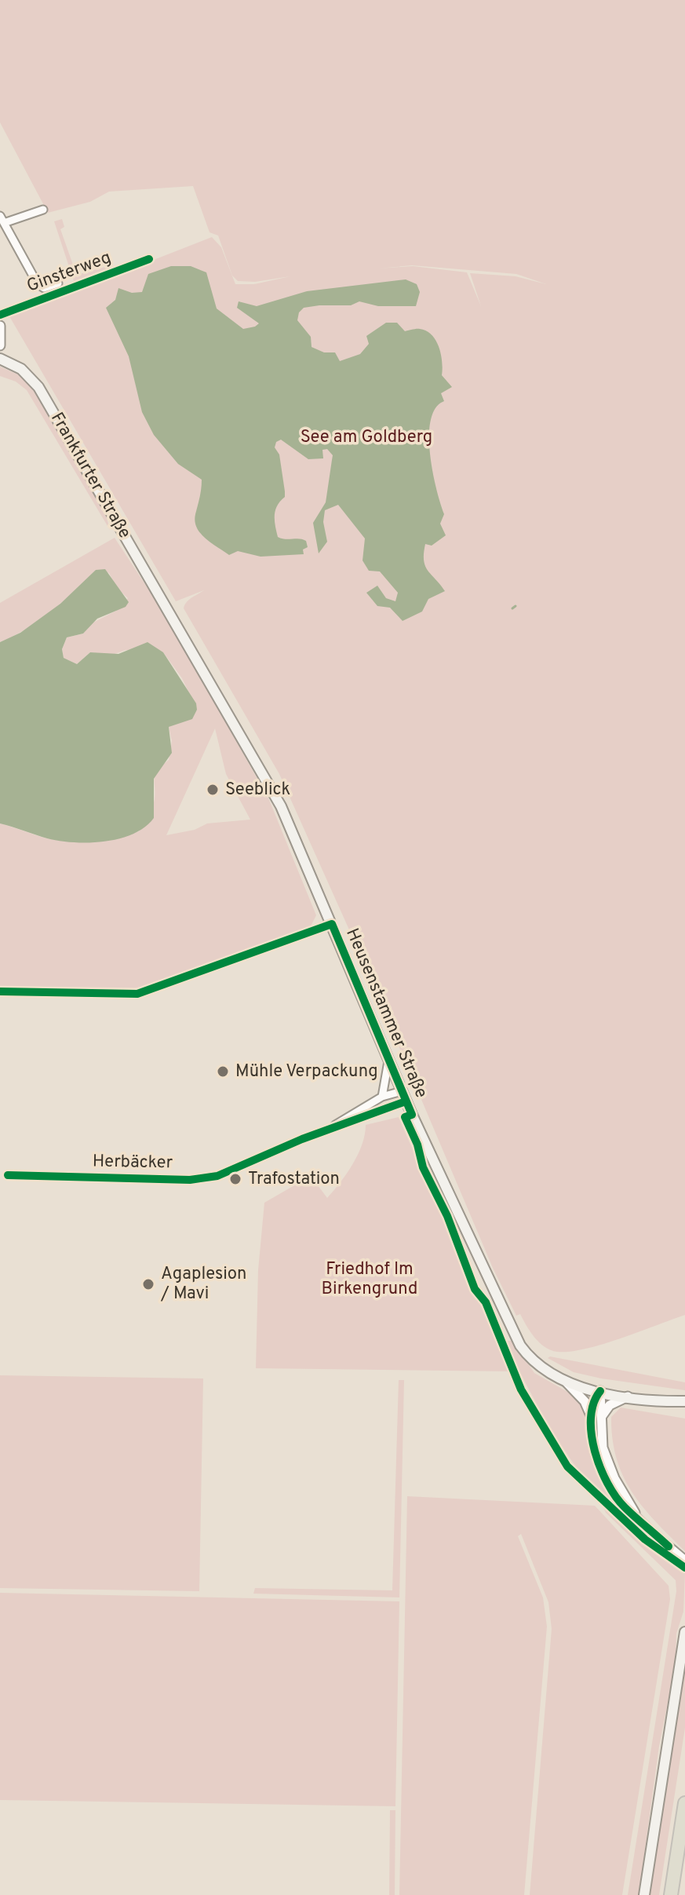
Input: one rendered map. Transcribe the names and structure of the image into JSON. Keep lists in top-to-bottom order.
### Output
{
  "streets": {
    "main road": ["Frankfurter Straße", "Heusenstammer Straße"],
    "street": ["Ginsterweg", "Herbäcker"]
  },
  "crossings": [
    ["Frankfurter Straße", "Heusenstammer Straße"]
  ],
  "parks": ["See am Goldberg", "Friedhof Im Birkengrund"],
  "places": [
    "Seeblick",
    "Mühle Verpackung",
    "Trafostation",
    "Agaplesion / Mavi"
  ]
}
